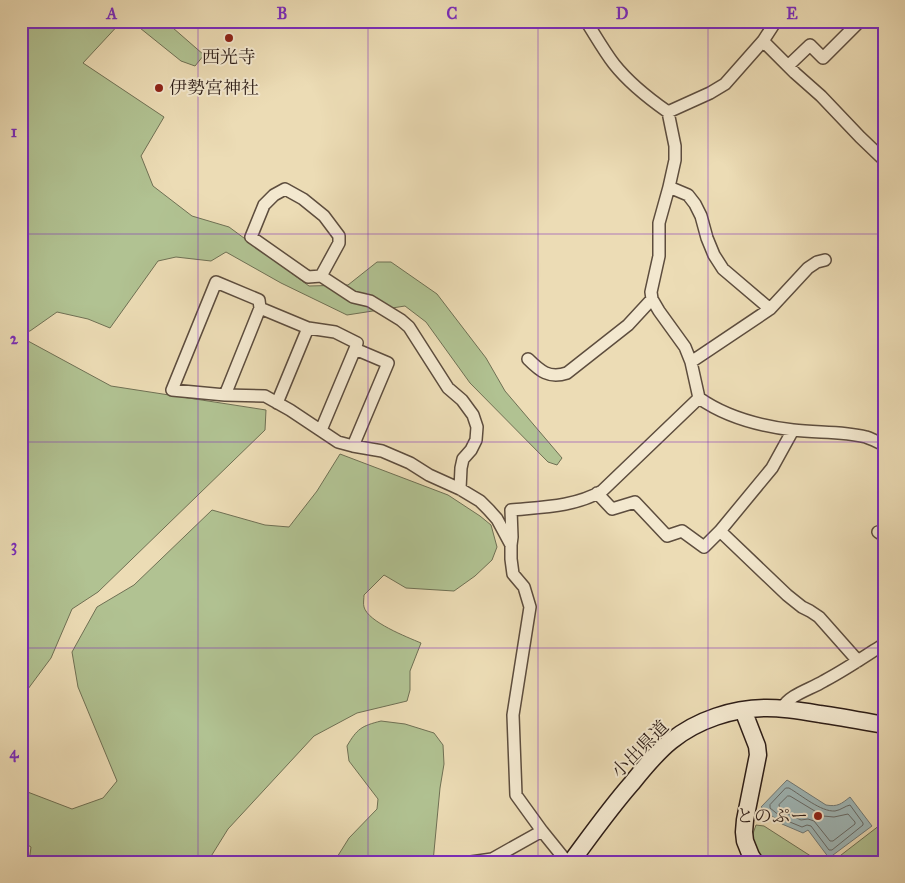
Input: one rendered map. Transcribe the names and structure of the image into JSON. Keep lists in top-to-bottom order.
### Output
{
  "streets": {
    "main road": ["小出県道"]
  },
  "places": ["西光寺", "伊勢宮神社", "とのぷー"],
  "grid": {
    "columns": [
      "A",
      "B",
      "C",
      "D",
      "E"
    ],
    "rows": [
      "1",
      "2",
      "3",
      "4"
    ]
  }
}
